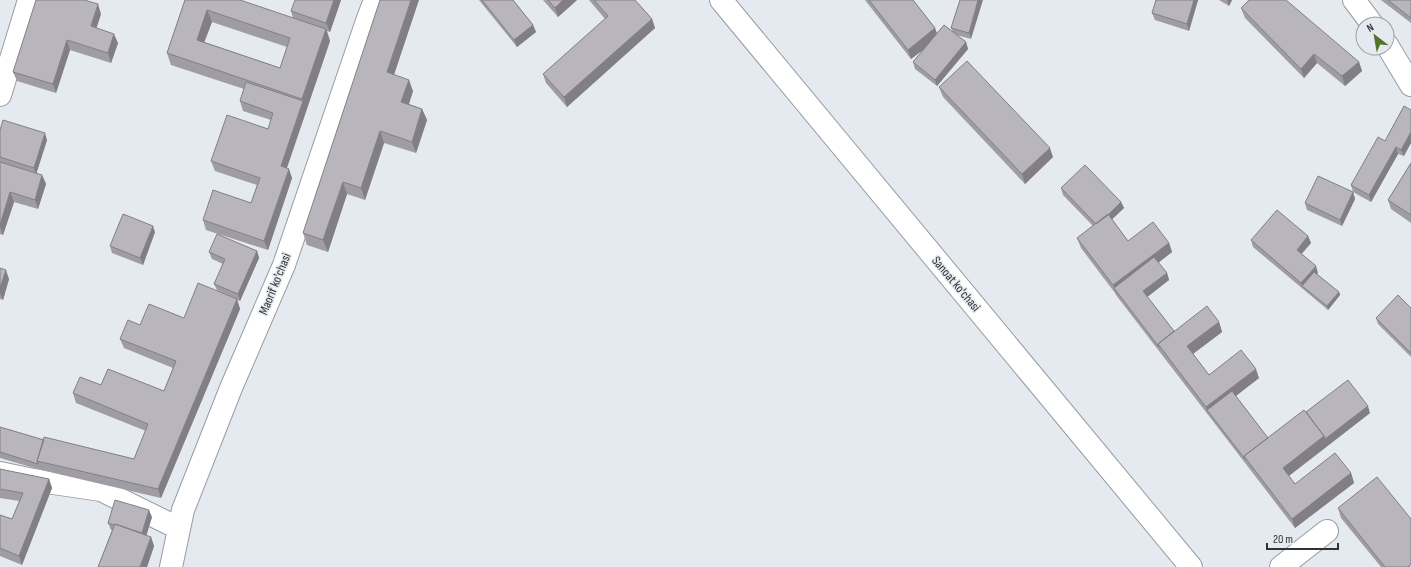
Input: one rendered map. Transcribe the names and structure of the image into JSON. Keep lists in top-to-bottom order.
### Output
{
  "streets": {
    "street": ["Maorif ko'chasi", "Sanoat ko'chasi"]
  },
  "scale_bar": "20 m",
  "north": "top left"
}
